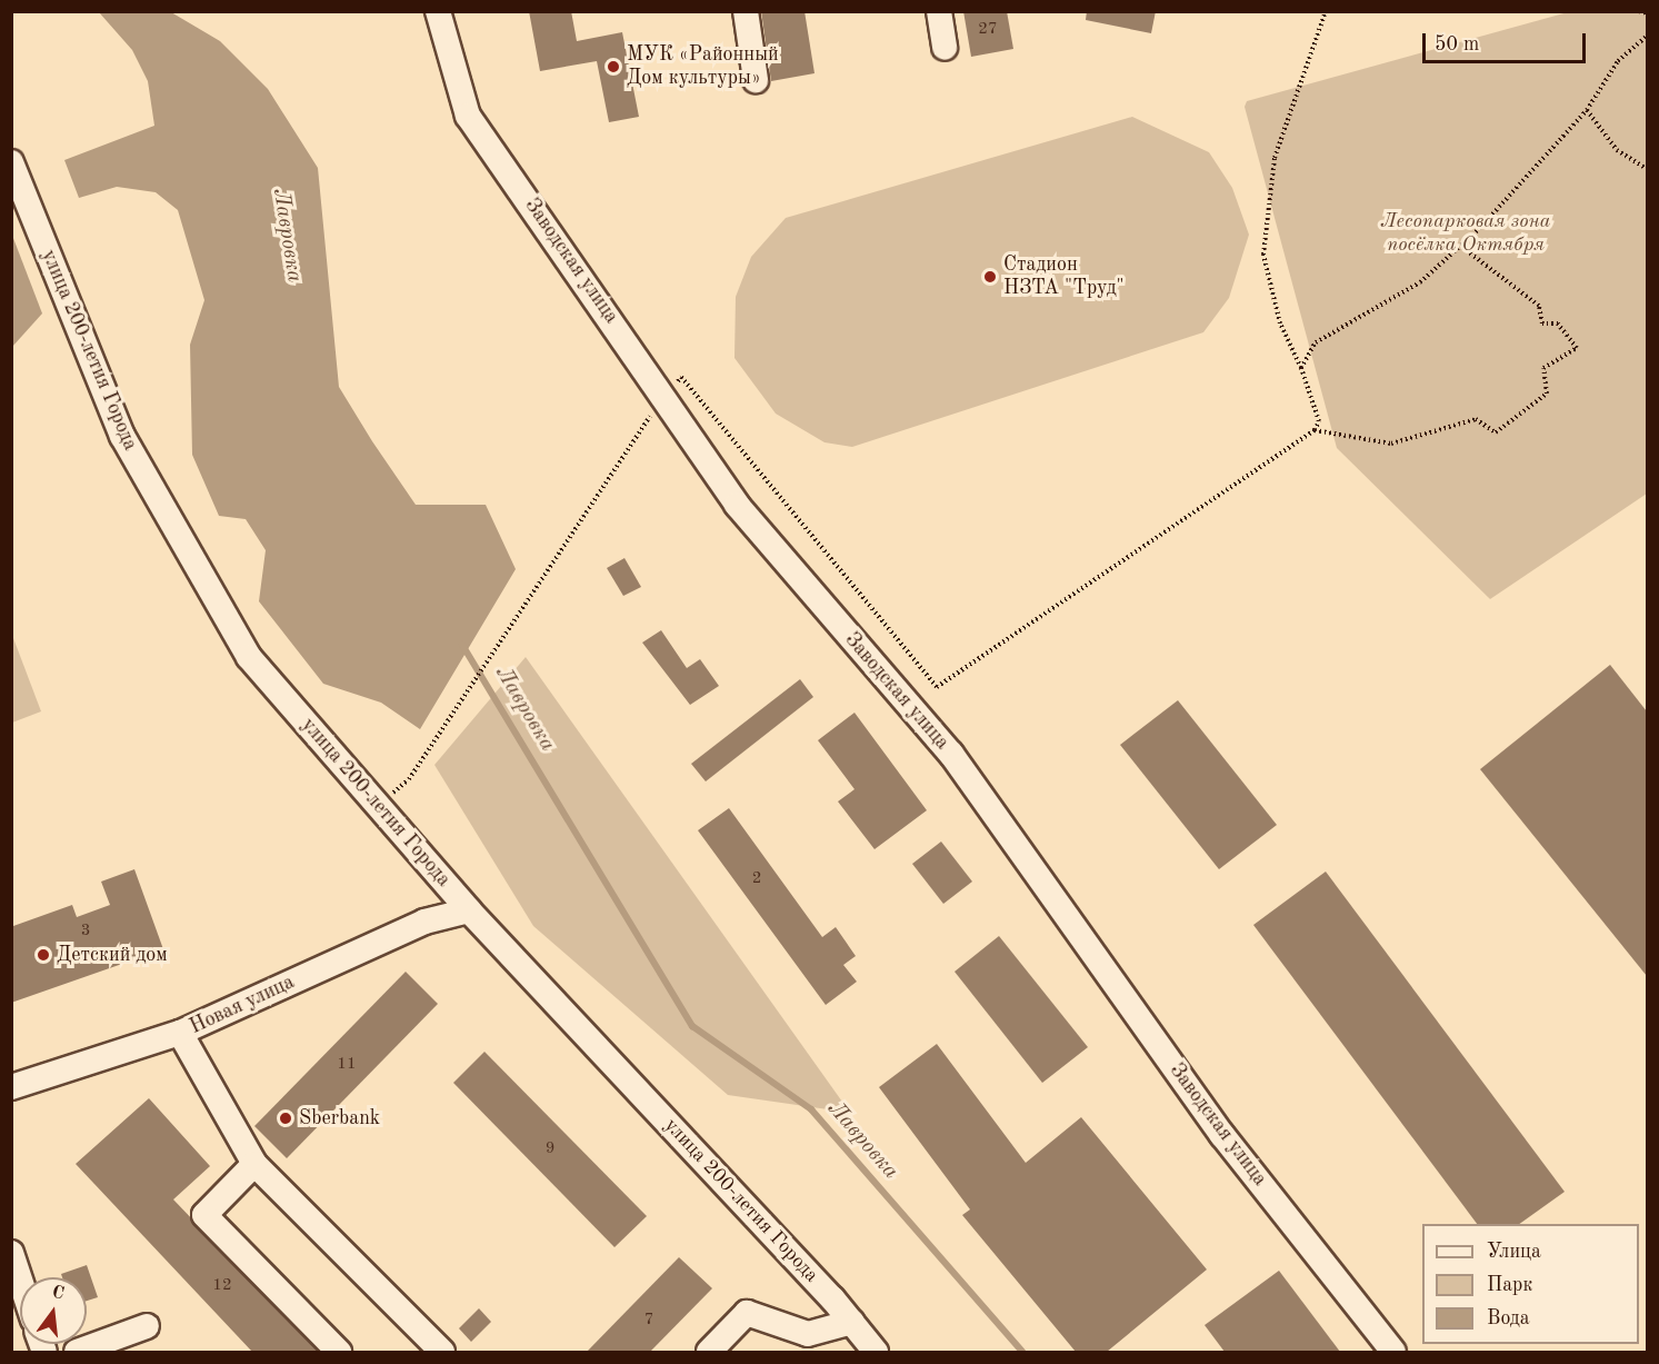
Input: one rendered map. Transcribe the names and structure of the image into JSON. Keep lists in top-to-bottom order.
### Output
{
  "streets": {
    "street": ["Заводская улица", "улица 200-летия Города", "Новая улица"]
  },
  "crossings": [
    ["улица 200-летия Города", "Новая улица"]
  ],
  "water": ["Лавровка"],
  "parks": ["Лесопарковая зона посёлка Октября"],
  "places": [
    "МУК «Районный Дом культуры»",
    "Стадион НЗТА \"Труд\"",
    "Детский дом",
    "Sberbank"
  ],
  "house_numbers": [
    "27",
    "2",
    "3",
    "11",
    "9",
    "12",
    "7"
  ],
  "legend": ["Улица", "Парк", "Вода"],
  "scale_bar": "50 m",
  "north": "top"
}
